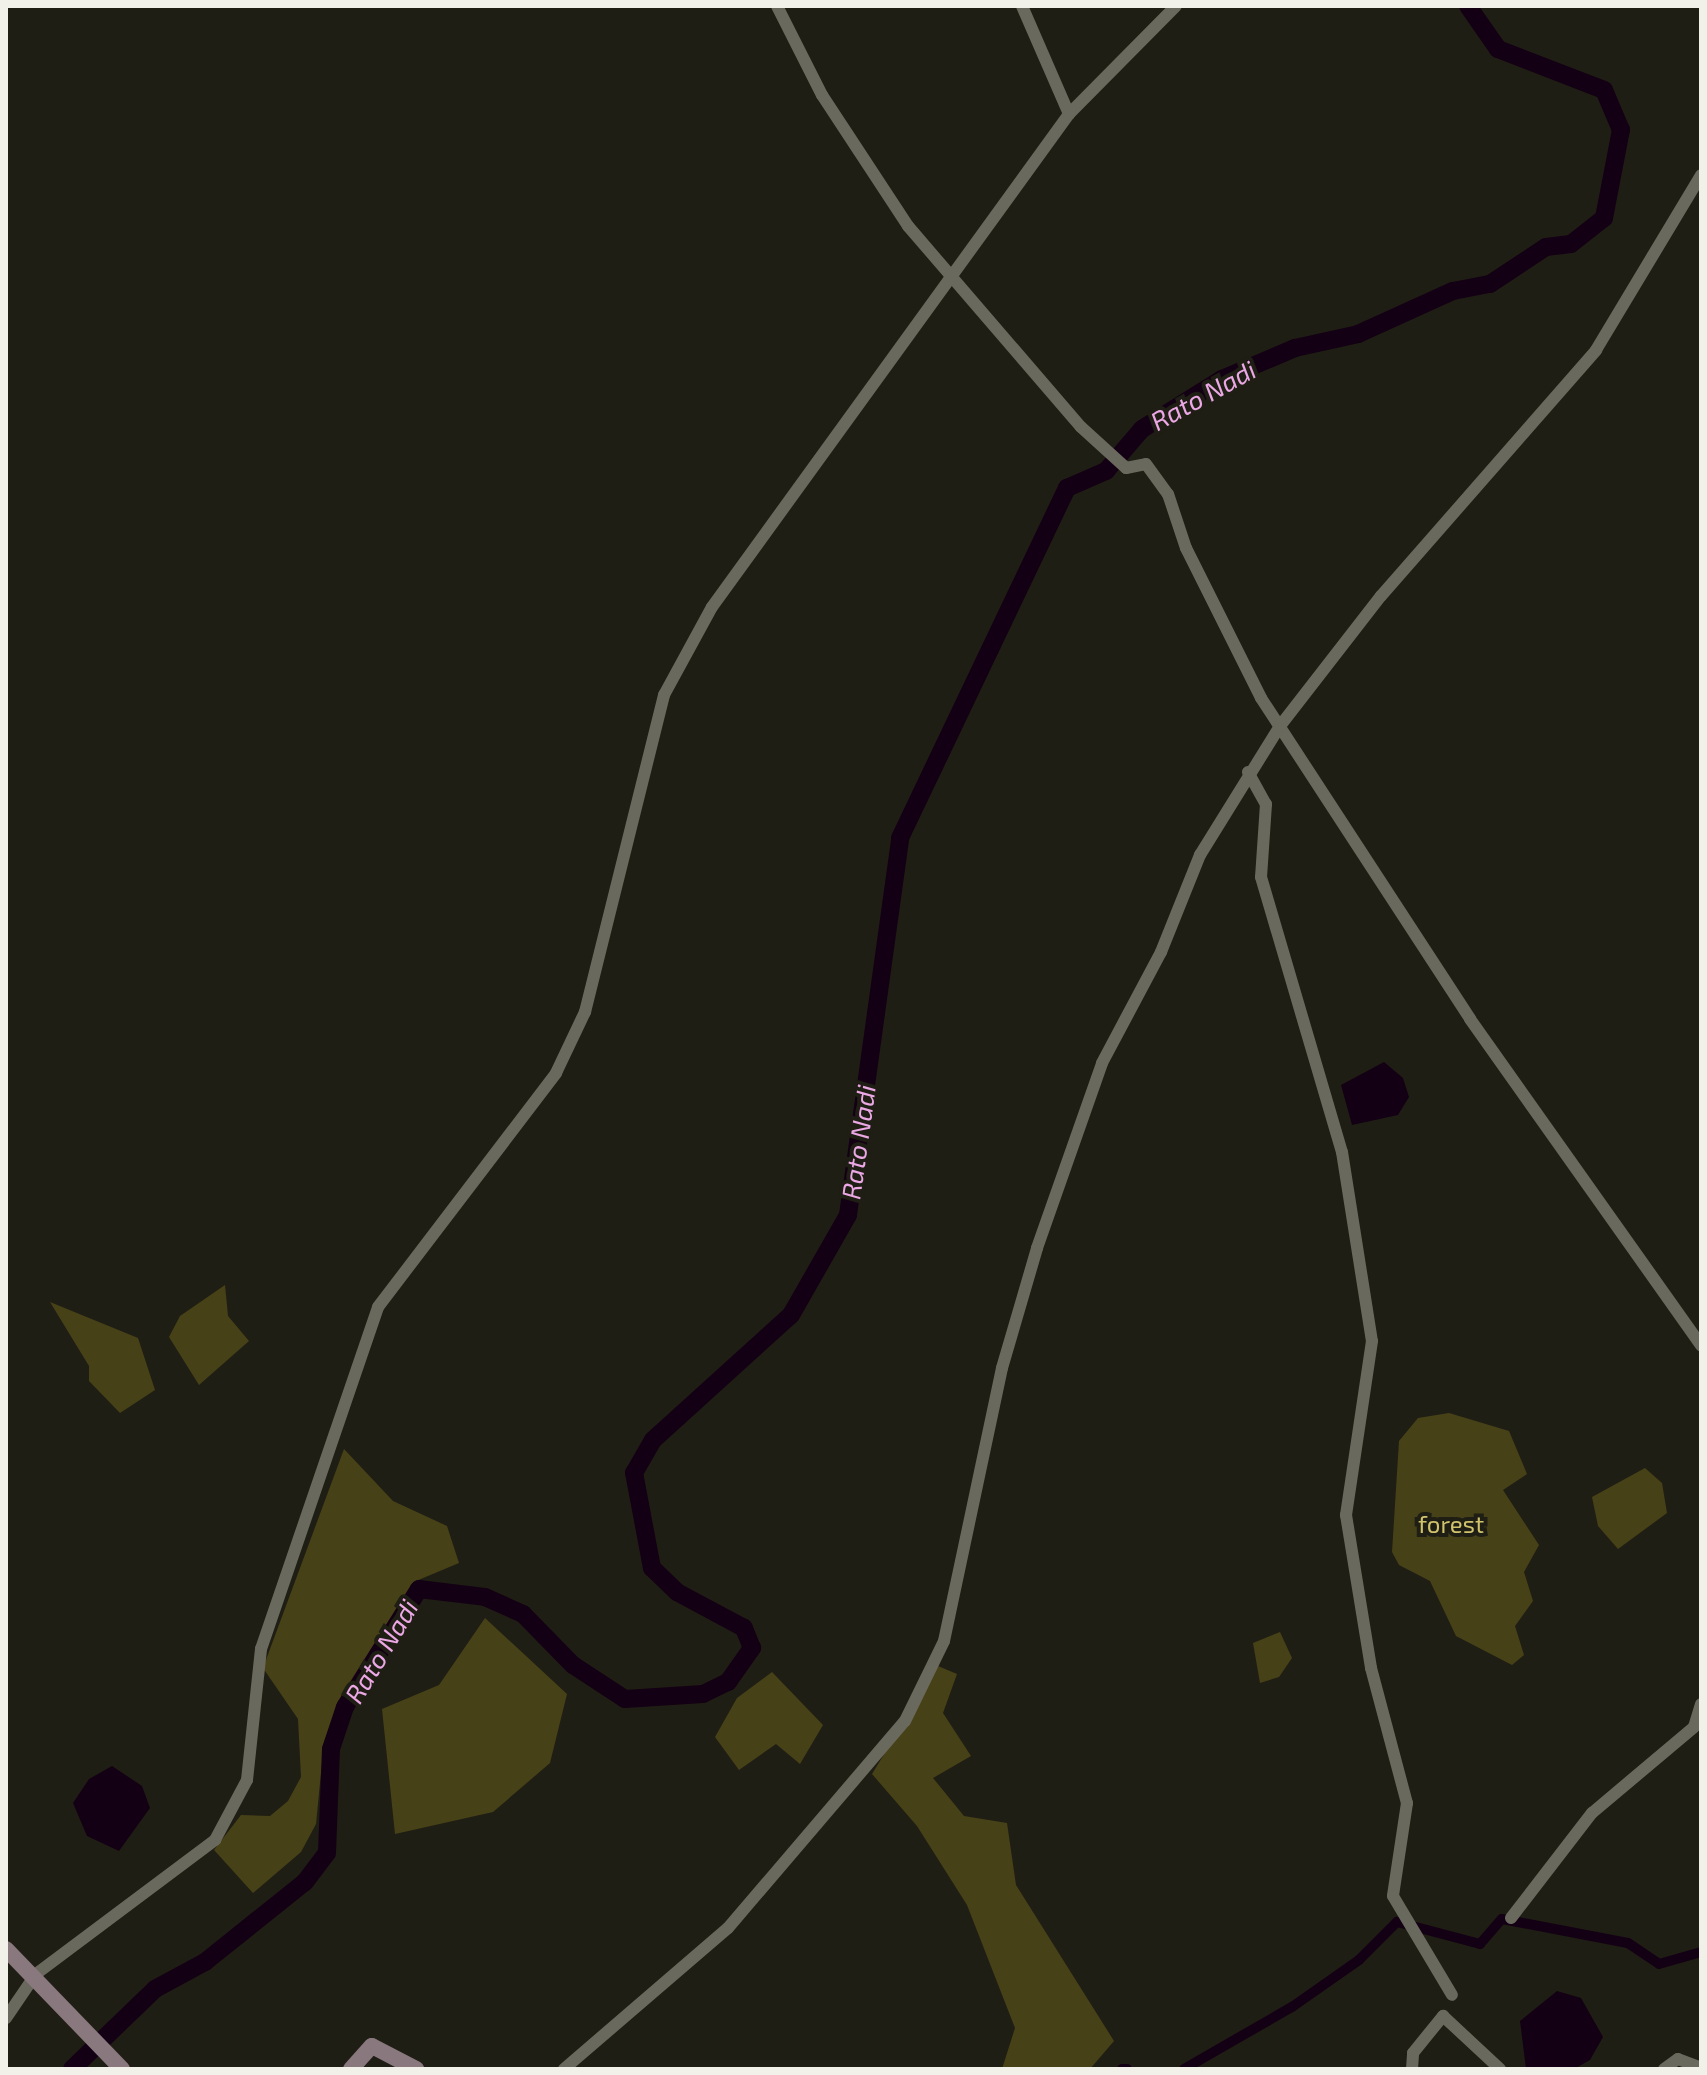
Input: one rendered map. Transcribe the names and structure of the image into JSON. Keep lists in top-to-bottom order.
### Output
{
  "water": ["Rato Nadi"],
  "parks": ["forest"]
}
